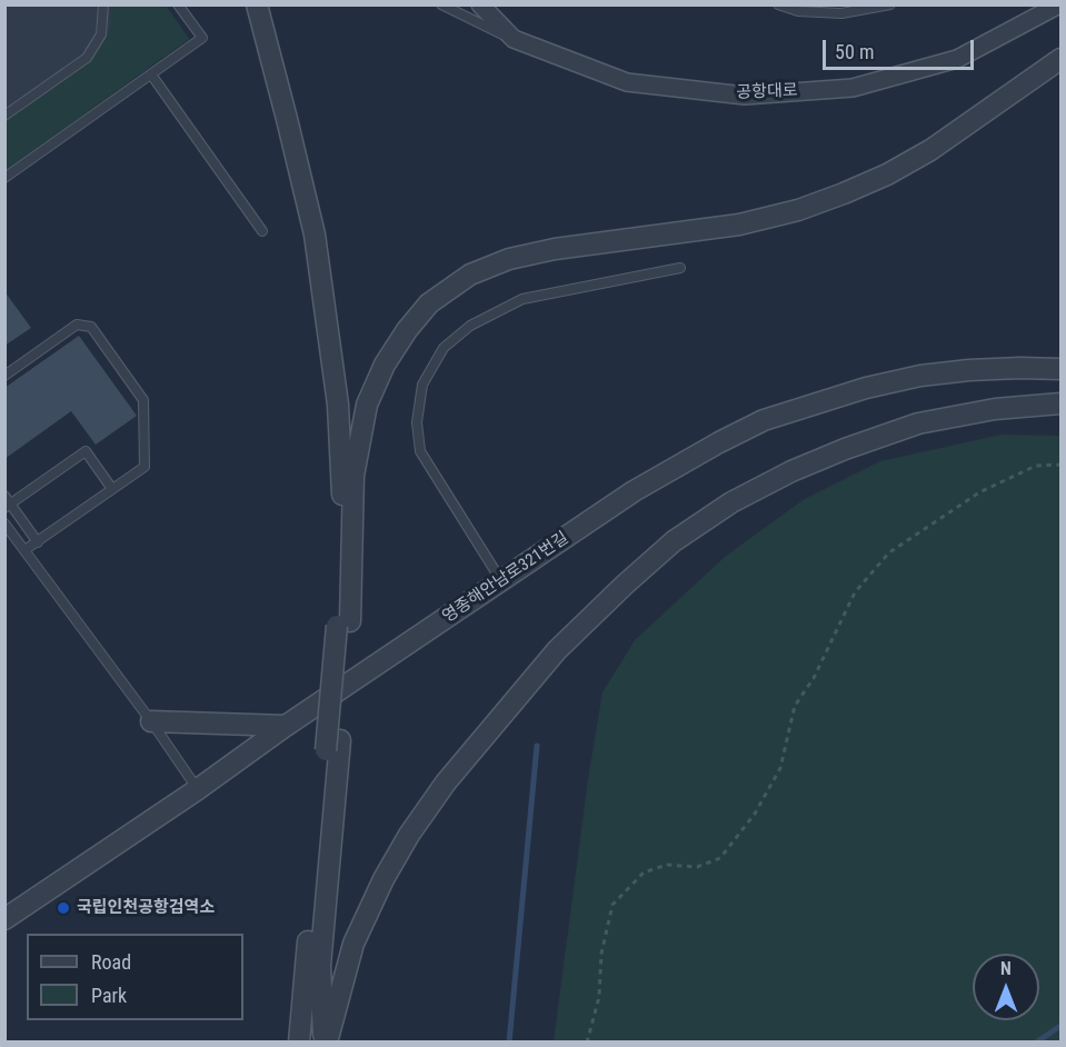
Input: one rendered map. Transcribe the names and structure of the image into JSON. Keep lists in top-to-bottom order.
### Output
{
  "streets": {
    "street": ["공항대로", "영종해안남로321번길"]
  },
  "places": ["국립인천공항검역소"],
  "legend": ["Road", "Park"],
  "scale_bar": "50 m",
  "north": "top"
}
